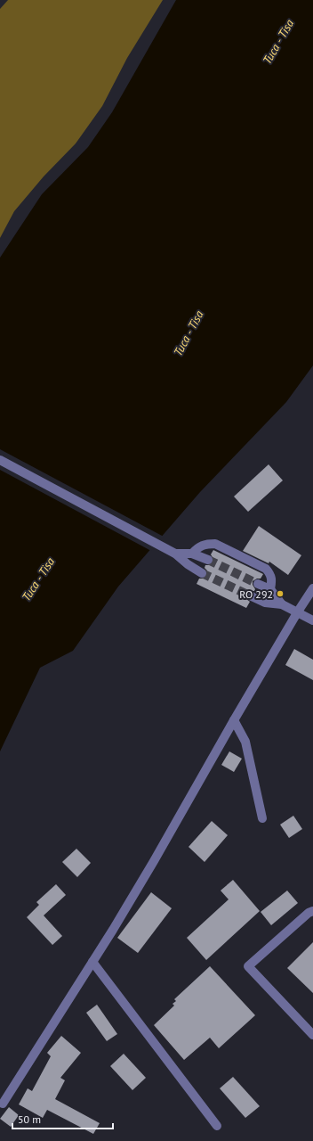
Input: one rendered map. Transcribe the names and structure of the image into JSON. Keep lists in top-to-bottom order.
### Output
{
  "water": ["Тиса - Tisa"],
  "places": ["RO 292"],
  "scale_bar": "50 m"
}
